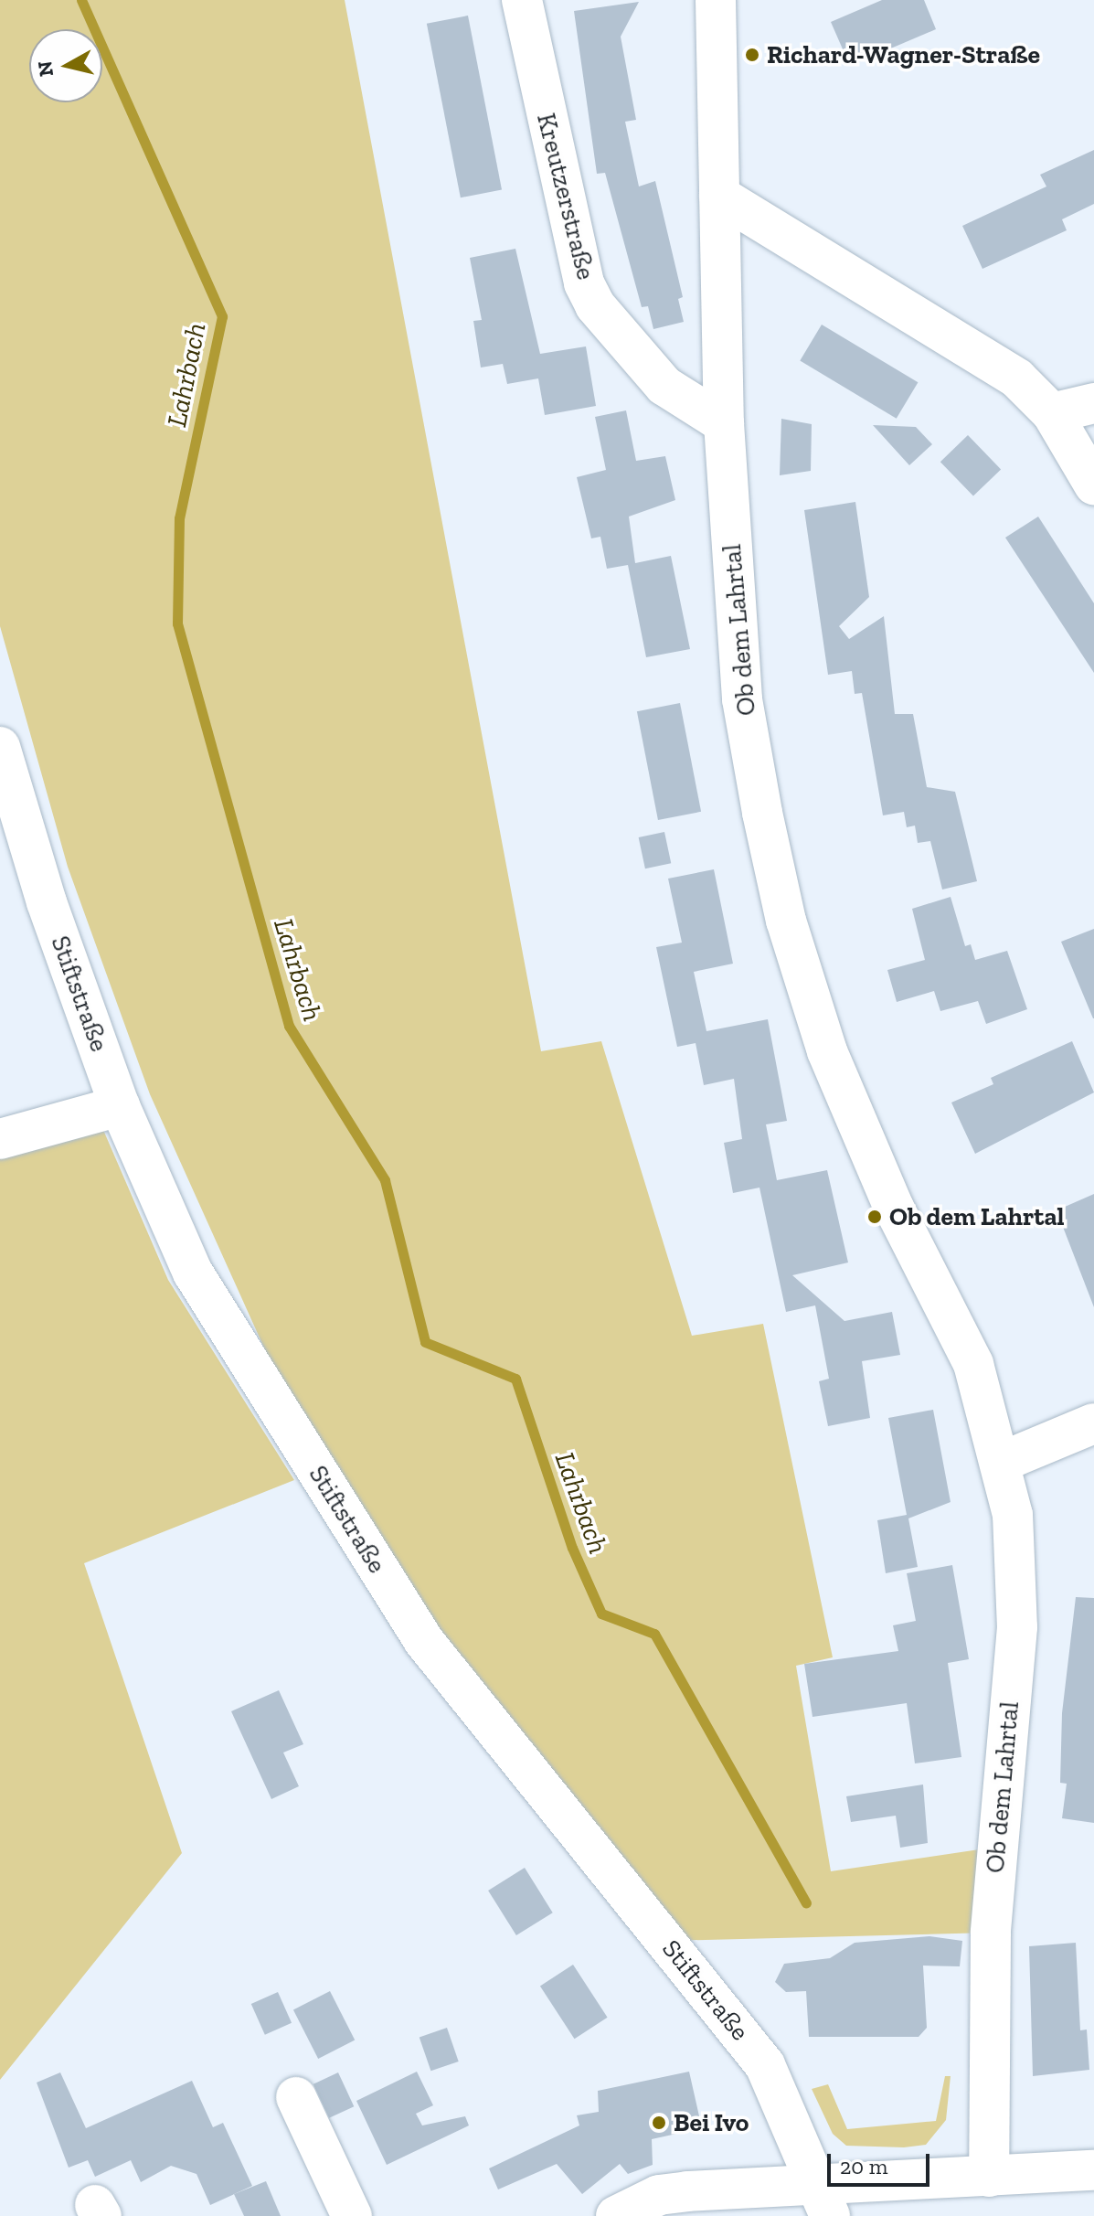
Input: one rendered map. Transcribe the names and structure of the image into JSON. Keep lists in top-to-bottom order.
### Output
{
  "streets": {
    "street": ["Kreutzerstraße", "Ob dem Lahrtal", "Stiftstraße"]
  },
  "crossings": [
    ["Kreutzerstraße", "Ob dem Lahrtal"]
  ],
  "water": ["Lahrbach"],
  "places": ["Richard-Wagner-Straße", "Ob dem Lahrtal", "Bei Ivo"],
  "scale_bar": "20 m",
  "north": "left"
}
